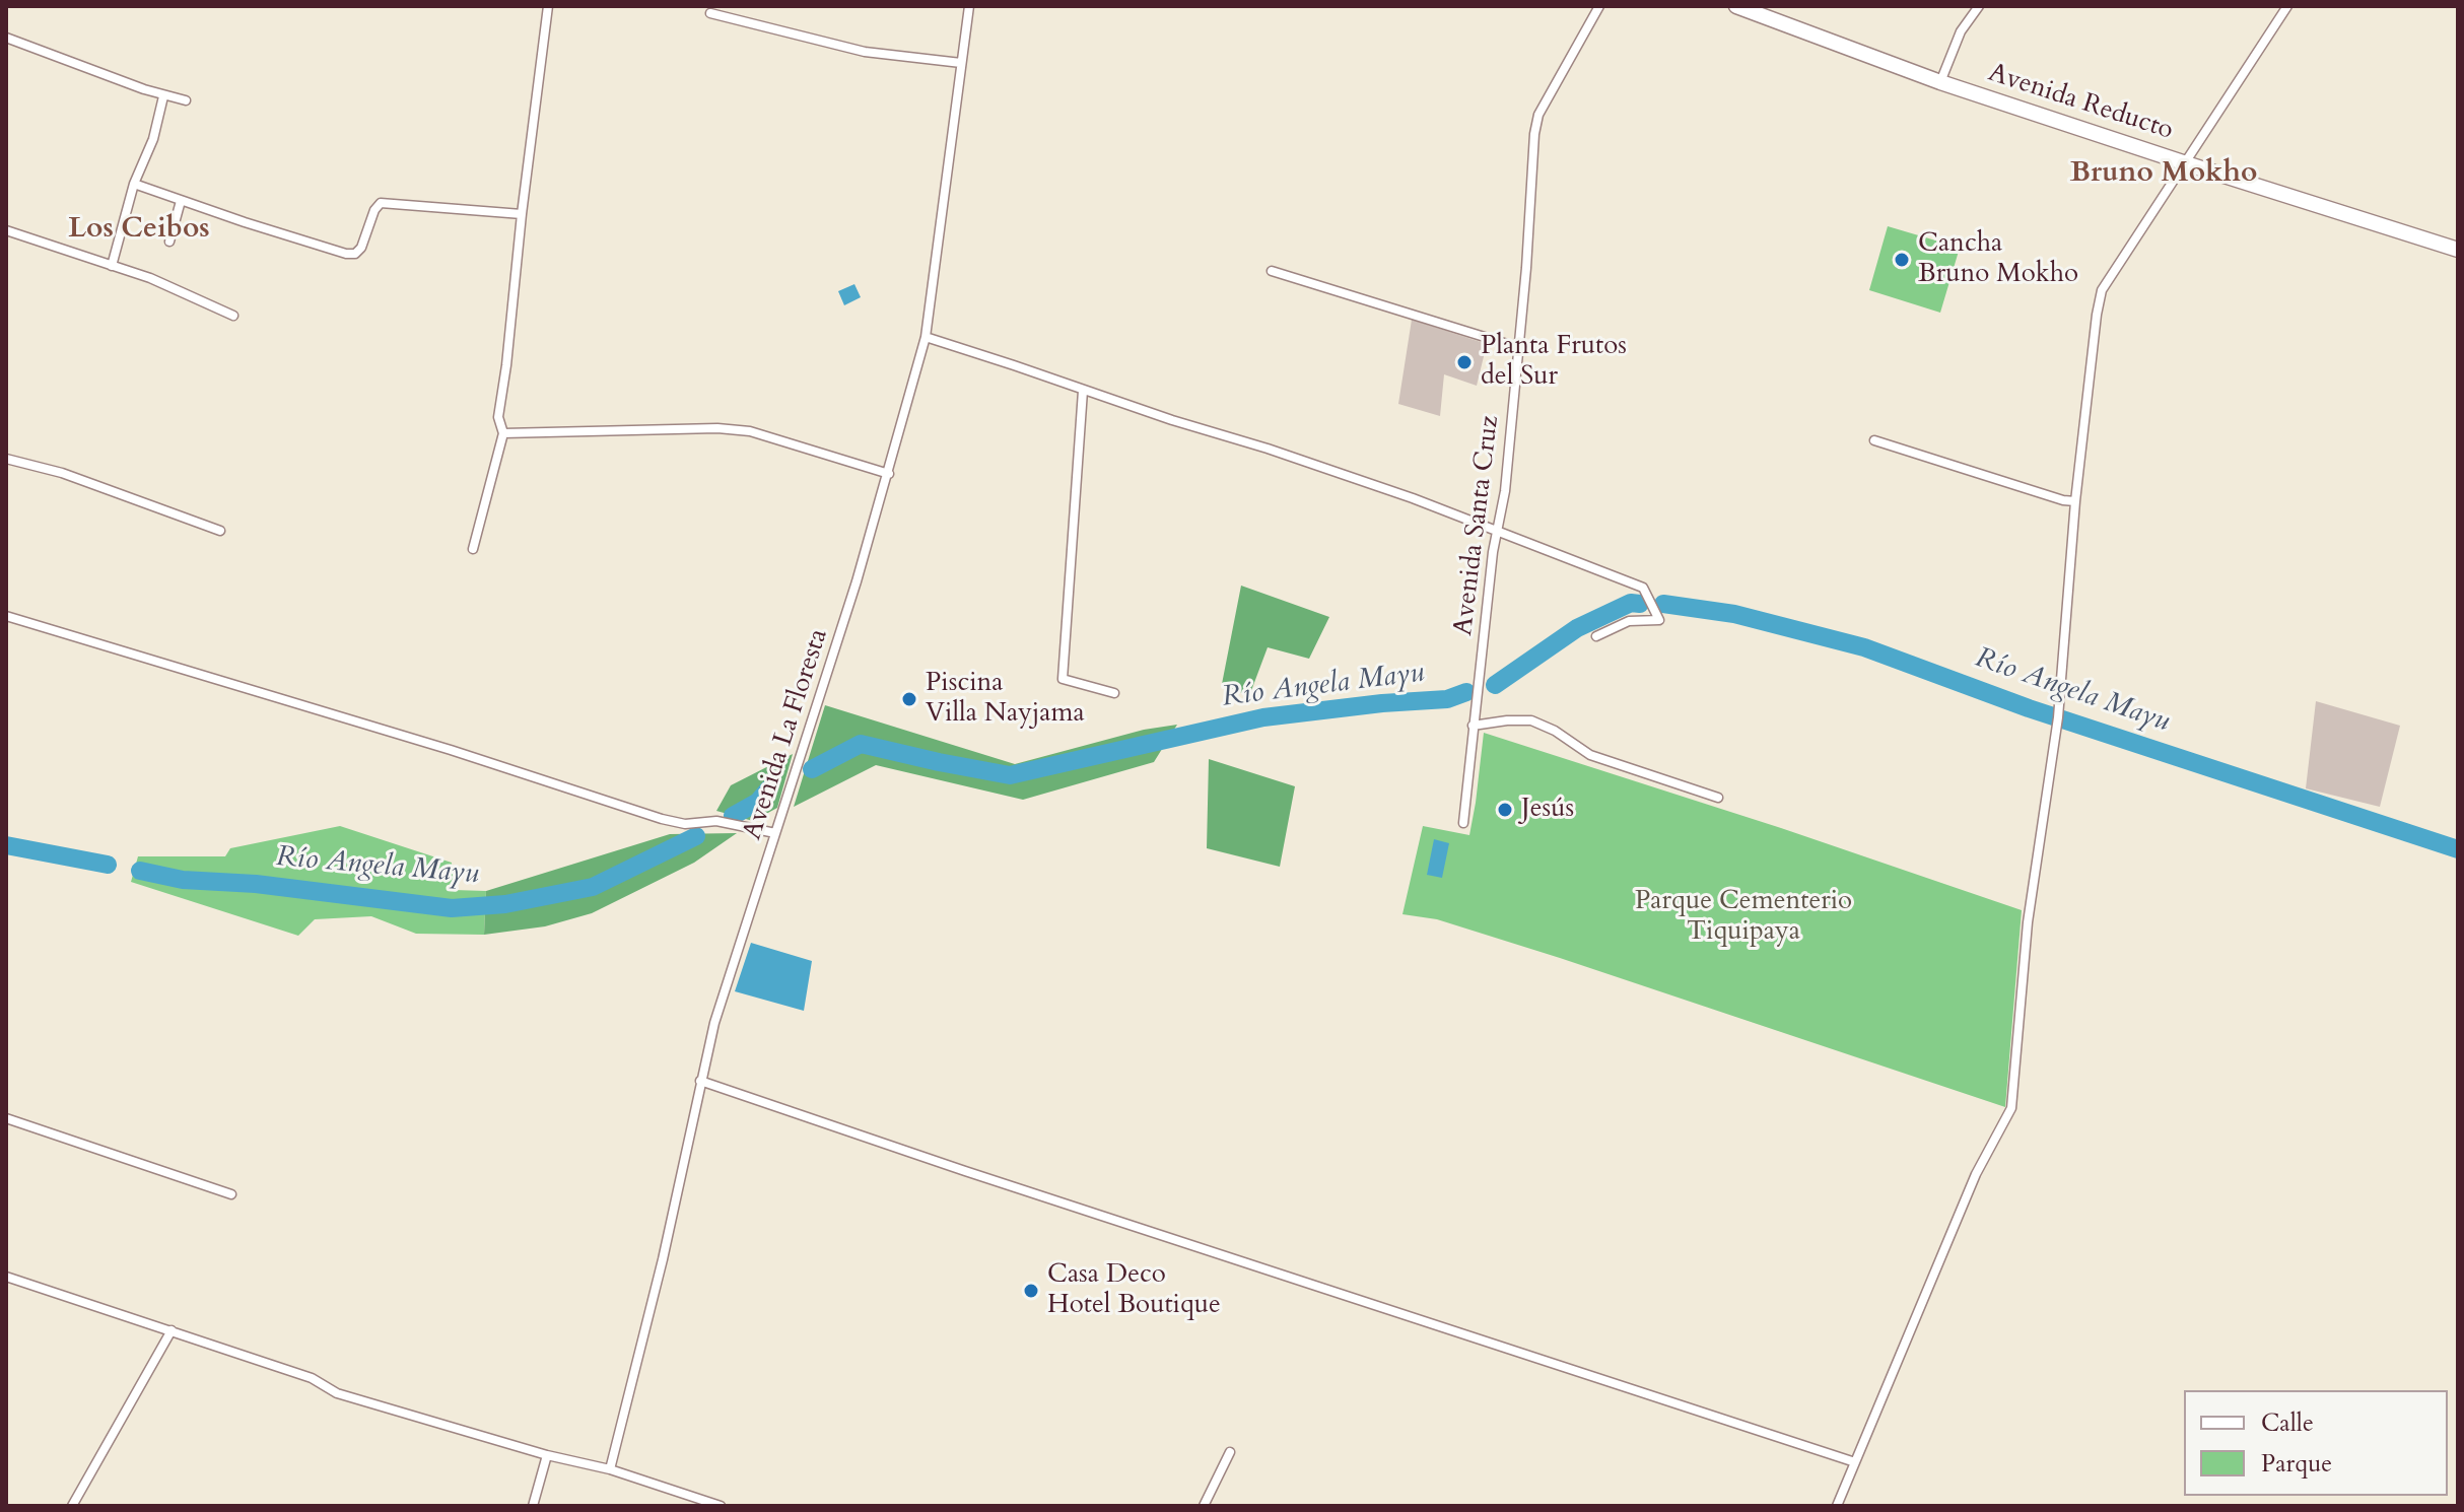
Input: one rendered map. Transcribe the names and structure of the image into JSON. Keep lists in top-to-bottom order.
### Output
{
  "streets": {
    "main road": ["Avenida Reducto"],
    "street": ["Avenida Santa Cruz", "Avenida La Floresta"]
  },
  "districts": ["Bruno Mokho", "Los Ceibos"],
  "water": ["Río Angela Mayu"],
  "parks": ["Parque Cementerio Tiquipaya"],
  "places": [
    "Cancha Bruno Mokho",
    "Planta Frutos del Sur",
    "Piscina Villa Nayjama",
    "Jesús",
    "Casa Deco Hotel Boutique"
  ],
  "legend": ["Calle", "Parque"]
}
